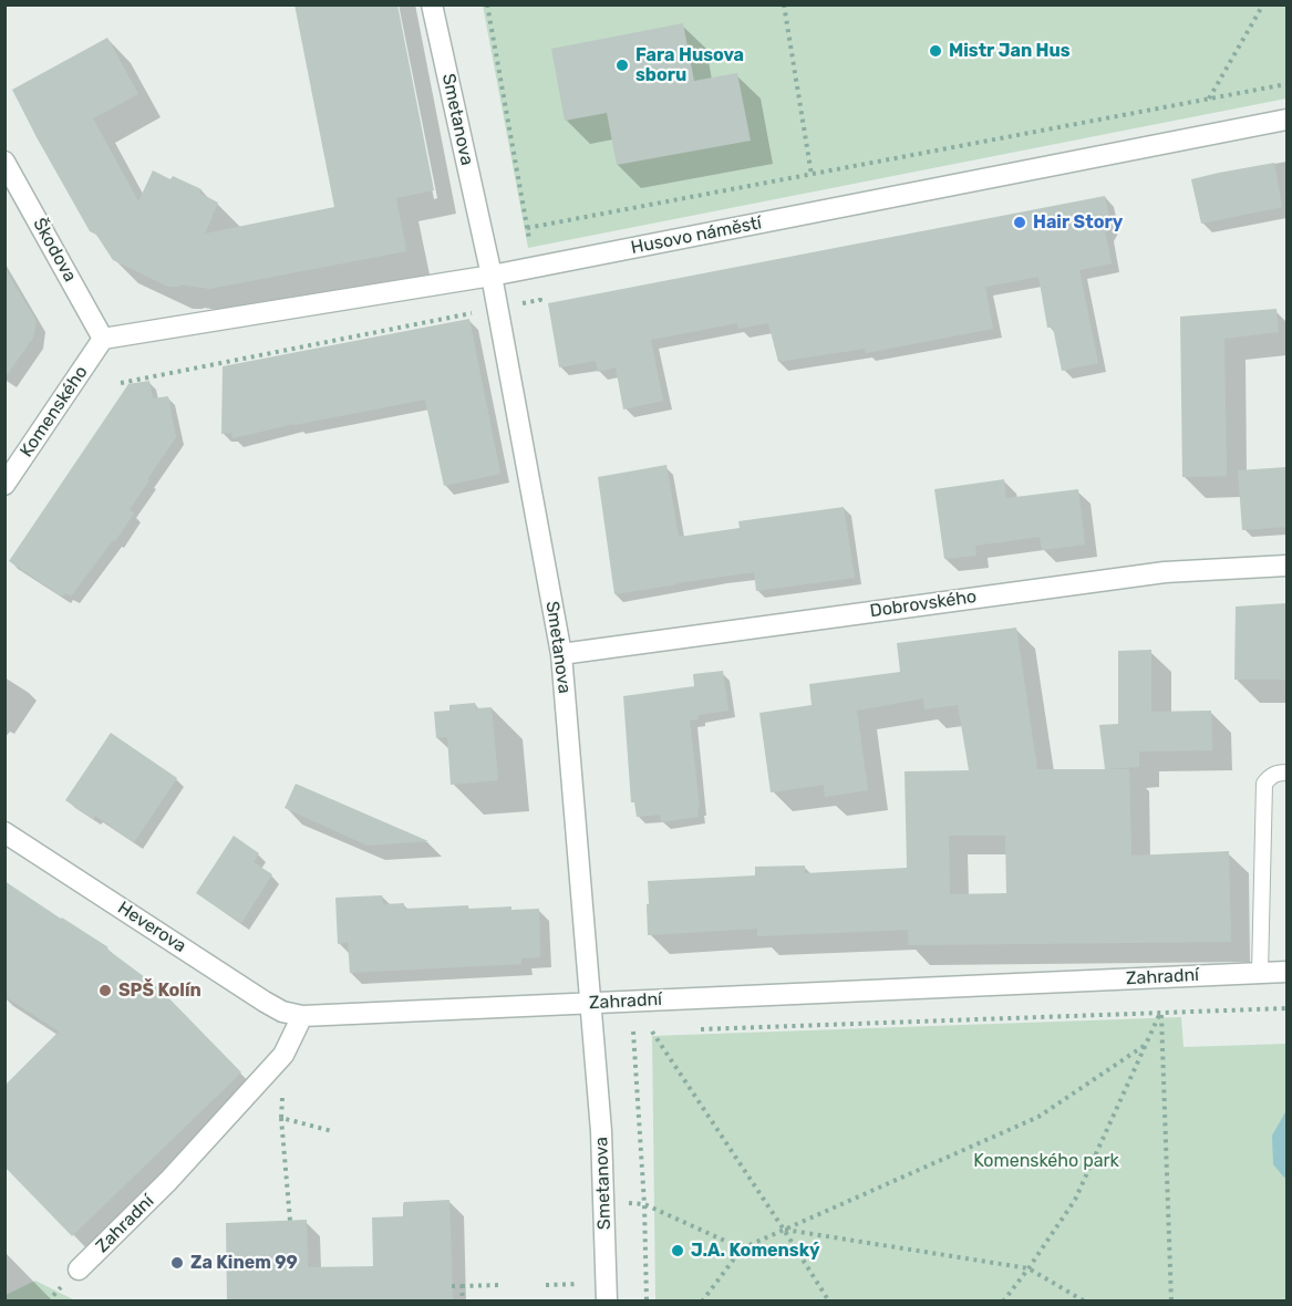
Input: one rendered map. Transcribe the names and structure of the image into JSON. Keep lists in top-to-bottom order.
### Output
{
  "streets": {
    "street": [
      "Smetanova",
      "Husovo náměstí",
      "Škodova",
      "Komenského",
      "Dobrovského",
      "Heverova",
      "Zahradní"
    ]
  },
  "crossings": [
    ["Smetanova", "Husovo náměstí"],
    ["Smetanova", "Dobrovského"],
    ["Smetanova", "Zahradní"],
    ["Husovo náměstí", "Škodova"],
    ["Husovo náměstí", "Komenského"],
    ["Škodova", "Komenského"],
    ["Heverova", "Zahradní"]
  ],
  "parks": ["Komenského park"],
  "places": [
    "Mistr Jan Hus",
    "Fara Husova sboru",
    "Hair Story",
    "SPŠ Kolín",
    "J.A. Komenský",
    "Za Kinem 99"
  ]
}
